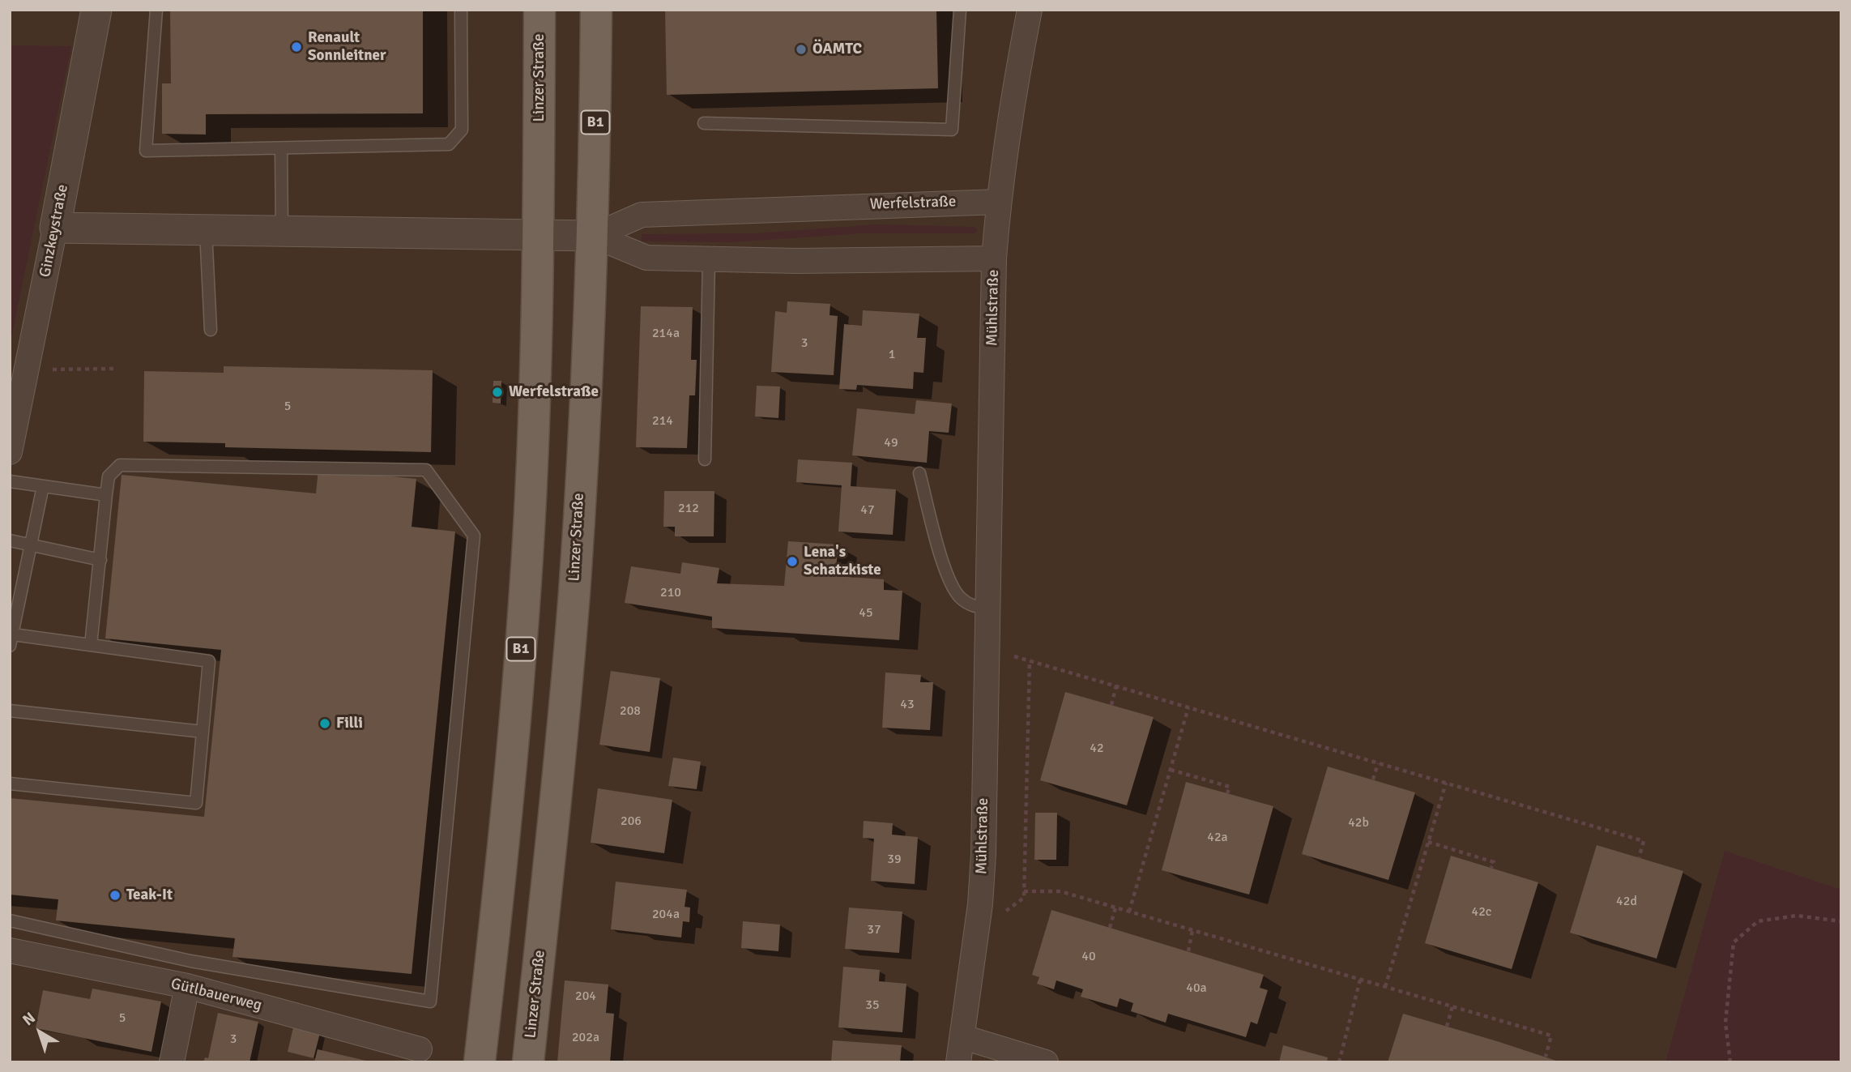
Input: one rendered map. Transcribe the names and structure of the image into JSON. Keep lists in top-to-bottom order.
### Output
{
  "streets": {
    "main road": ["Linzer Straße", "B1"],
    "street": [
      "Werfelstraße",
      "Ginzkeystraße",
      "Mühlstraße",
      "Gütlbauerweg"
    ]
  },
  "crossings": [
    ["Linzer Straße", "Werfelstraße"],
    ["Werfelstraße", "Ginzkeystraße"],
    ["Werfelstraße", "Mühlstraße"]
  ],
  "places": [
    "Renault Sonnleitner",
    "ÖAMTC",
    "Werfelstraße",
    "Lena's Schatzkiste",
    "Filli",
    "Teak-It"
  ],
  "house_numbers": [
    "214a",
    "3",
    "1",
    "5",
    "214",
    "49",
    "212",
    "47",
    "210",
    "45",
    "43",
    "208",
    "42",
    "206",
    "42b",
    "42a",
    "39",
    "42d",
    "42c",
    "204a",
    "37",
    "40",
    "40a",
    "204",
    "35",
    "5",
    "202a",
    "3"
  ],
  "north": "top left"
}
